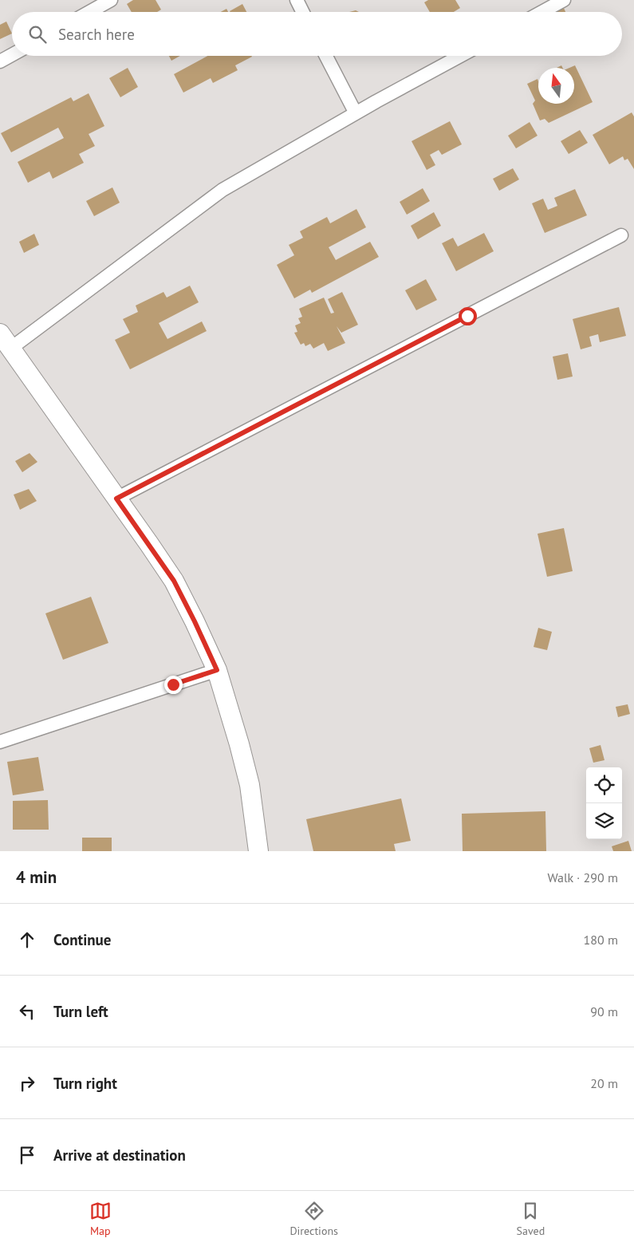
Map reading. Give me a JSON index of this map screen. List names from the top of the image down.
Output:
{
  "north": "top",
  "page": {
    "search": "Search here",
    "heading": ["4 min", "Walk · 290 m"],
    "list": [
      ["Continue", "180 m"],
      ["Turn left", "90 m"],
      ["Turn right", "20 m"],
      "Arrive at destination"
    ],
    "nav": ["Map", "Directions", "Saved"]
  }
}
